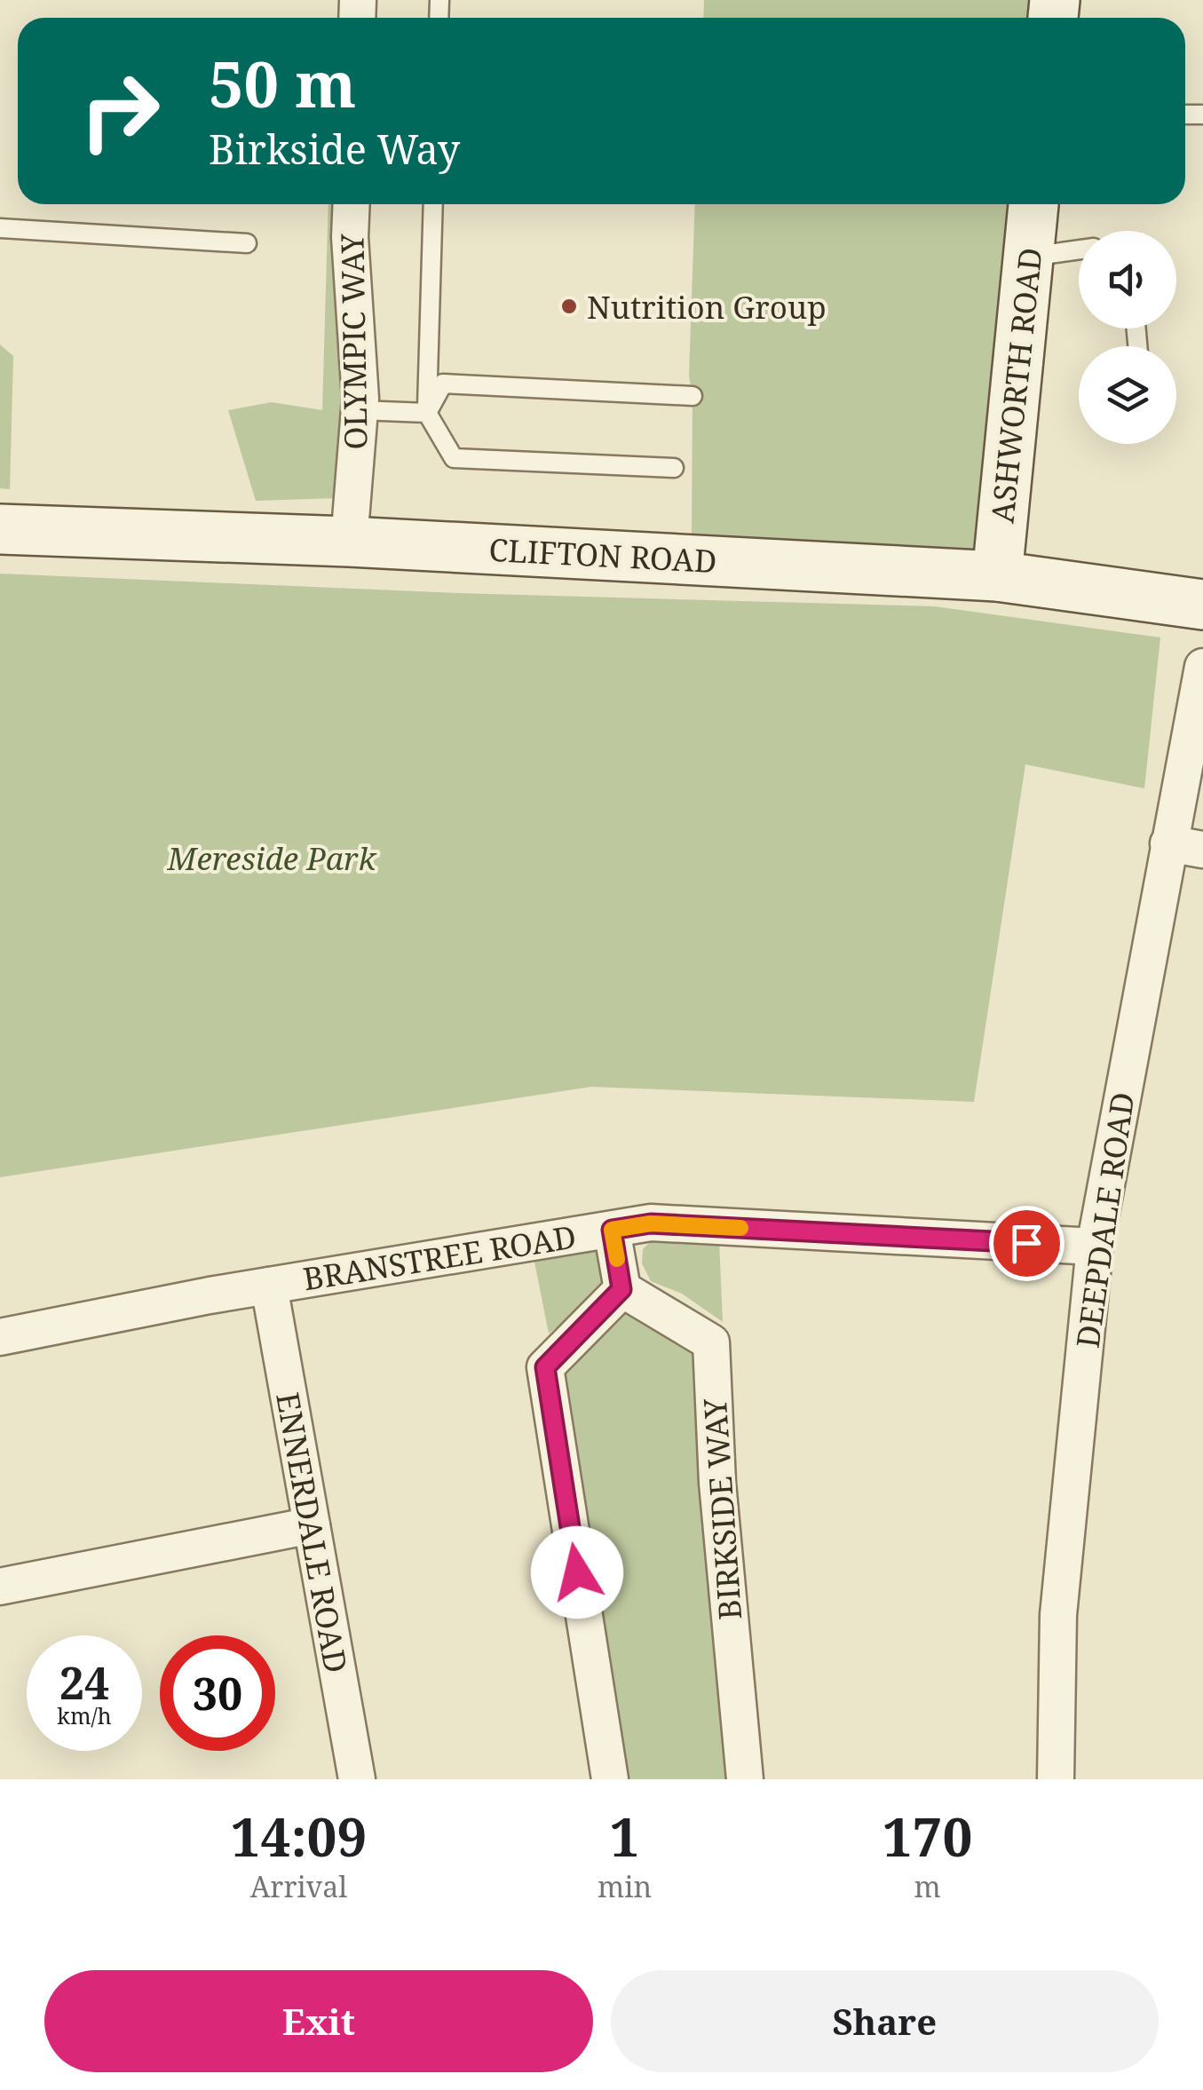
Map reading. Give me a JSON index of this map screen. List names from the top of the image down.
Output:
{
  "streets": {
    "street": [
      "OLYMPIC WAY",
      "ASHWORTH ROAD",
      "CLIFTON ROAD",
      "DEEPDALE ROAD",
      "BRANSTREE ROAD",
      "BIRKSIDE WAY",
      "ENNERDALE ROAD"
    ]
  },
  "crossings": [
    ["OLYMPIC WAY", "CLIFTON ROAD"],
    ["ASHWORTH ROAD", "CLIFTON ROAD"],
    ["DEEPDALE ROAD", "BRANSTREE ROAD"],
    ["BRANSTREE ROAD", "ENNERDALE ROAD"]
  ],
  "parks": ["Mereside Park"],
  "places": ["Nutrition Group"],
  "page": {
    "turn": ["50 m", "Birkside Way"],
    "speed": "24 km/h",
    "limit": "30",
    "eta": [
      "14:09",
      "Arrival",
      "1",
      "min",
      "170",
      "m"
    ],
    "buttons": ["Exit", "Share"]
  }
}
